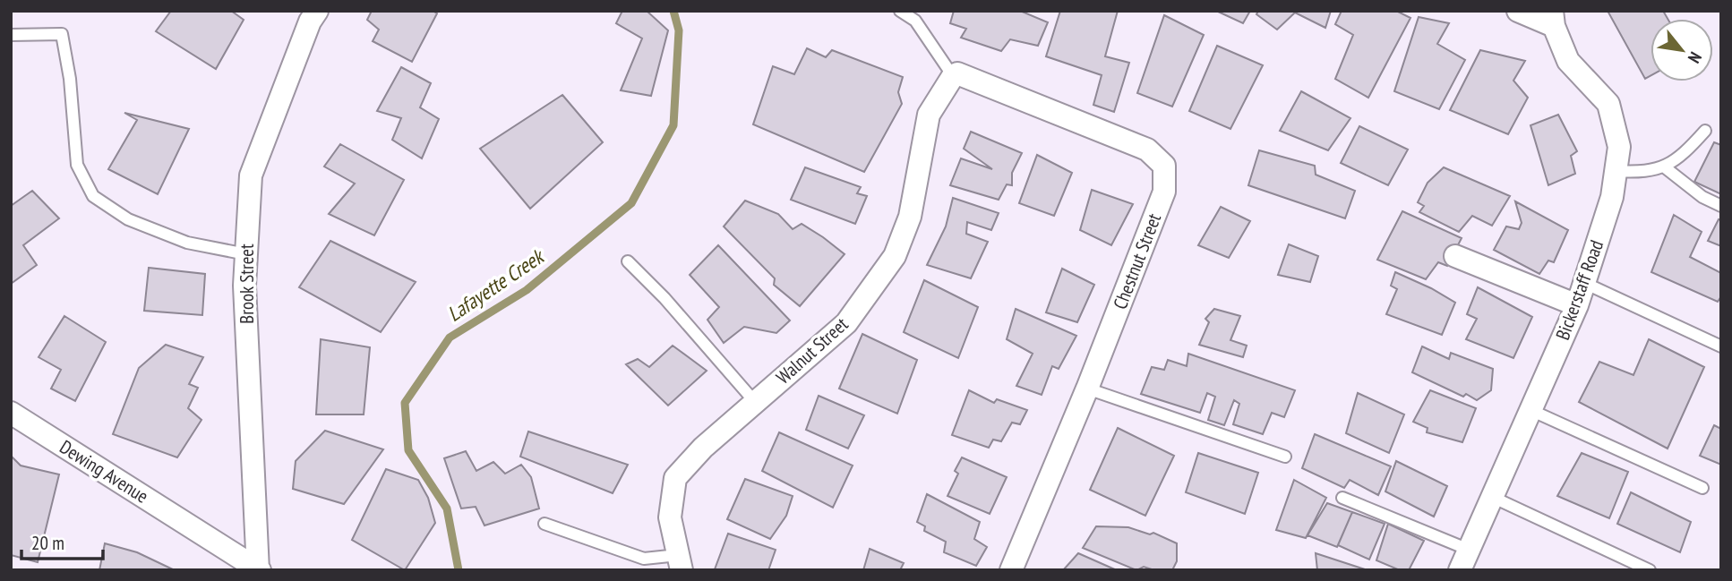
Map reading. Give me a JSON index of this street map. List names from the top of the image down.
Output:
{
  "streets": {
    "street": [
      "Chestnut Street",
      "Brook Street",
      "Bickerstaff Road",
      "Walnut Street",
      "Dewing Avenue"
    ]
  },
  "crossings": [
    ["Chestnut Street", "Walnut Street"],
    ["Brook Street", "Dewing Avenue"]
  ],
  "water": ["Lafayette Creek"],
  "scale_bar": "20 m",
  "north": "bottom right"
}
